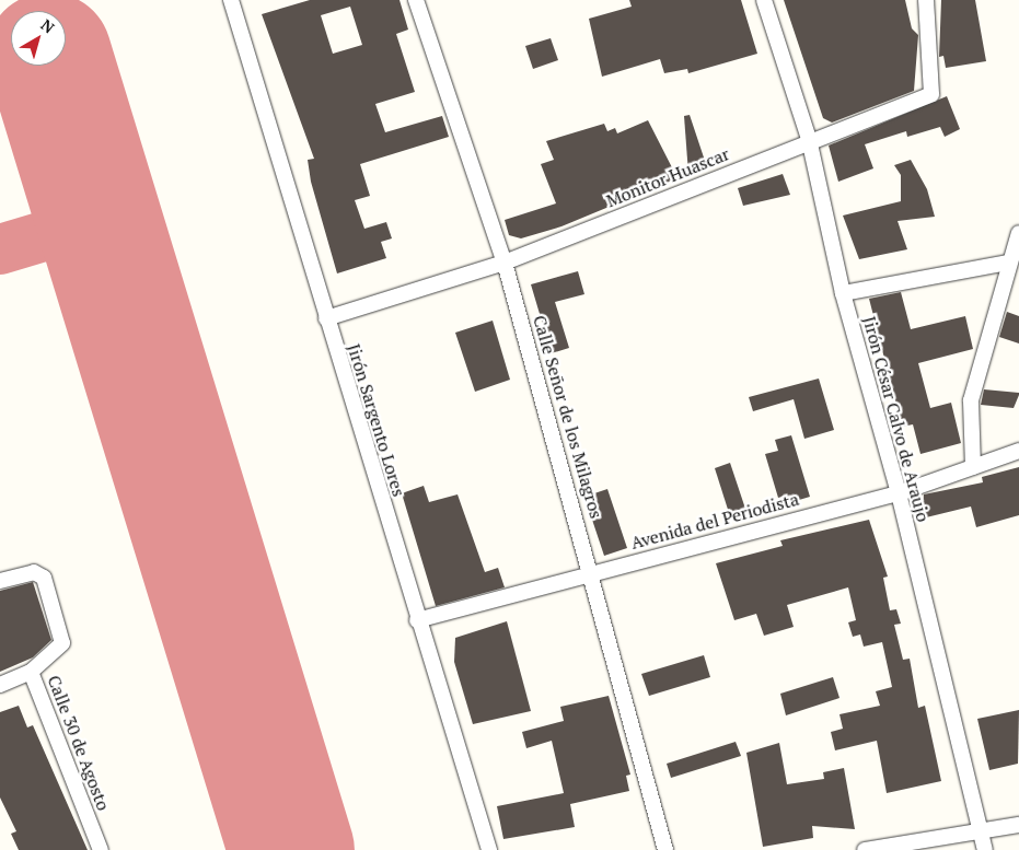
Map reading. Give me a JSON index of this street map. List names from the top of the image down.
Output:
{
  "streets": {
    "street": [
      "Monitor Huascar",
      "Calle Señor de los Milagros",
      "Jirón César Calvo de Araujo",
      "Jirón Sargento Lores",
      "Avenida del Periodista",
      "Calle 30 de Agosto"
    ]
  },
  "crossings": [
    ["Monitor Huascar", "Calle Señor de los Milagros"],
    ["Monitor Huascar", "Jirón César Calvo de Araujo"],
    ["Monitor Huascar", "Jirón Sargento Lores"],
    ["Calle Señor de los Milagros", "Avenida del Periodista"],
    ["Jirón César Calvo de Araujo", "Avenida del Periodista"],
    ["Jirón Sargento Lores", "Avenida del Periodista"]
  ],
  "north": "top right"
}
